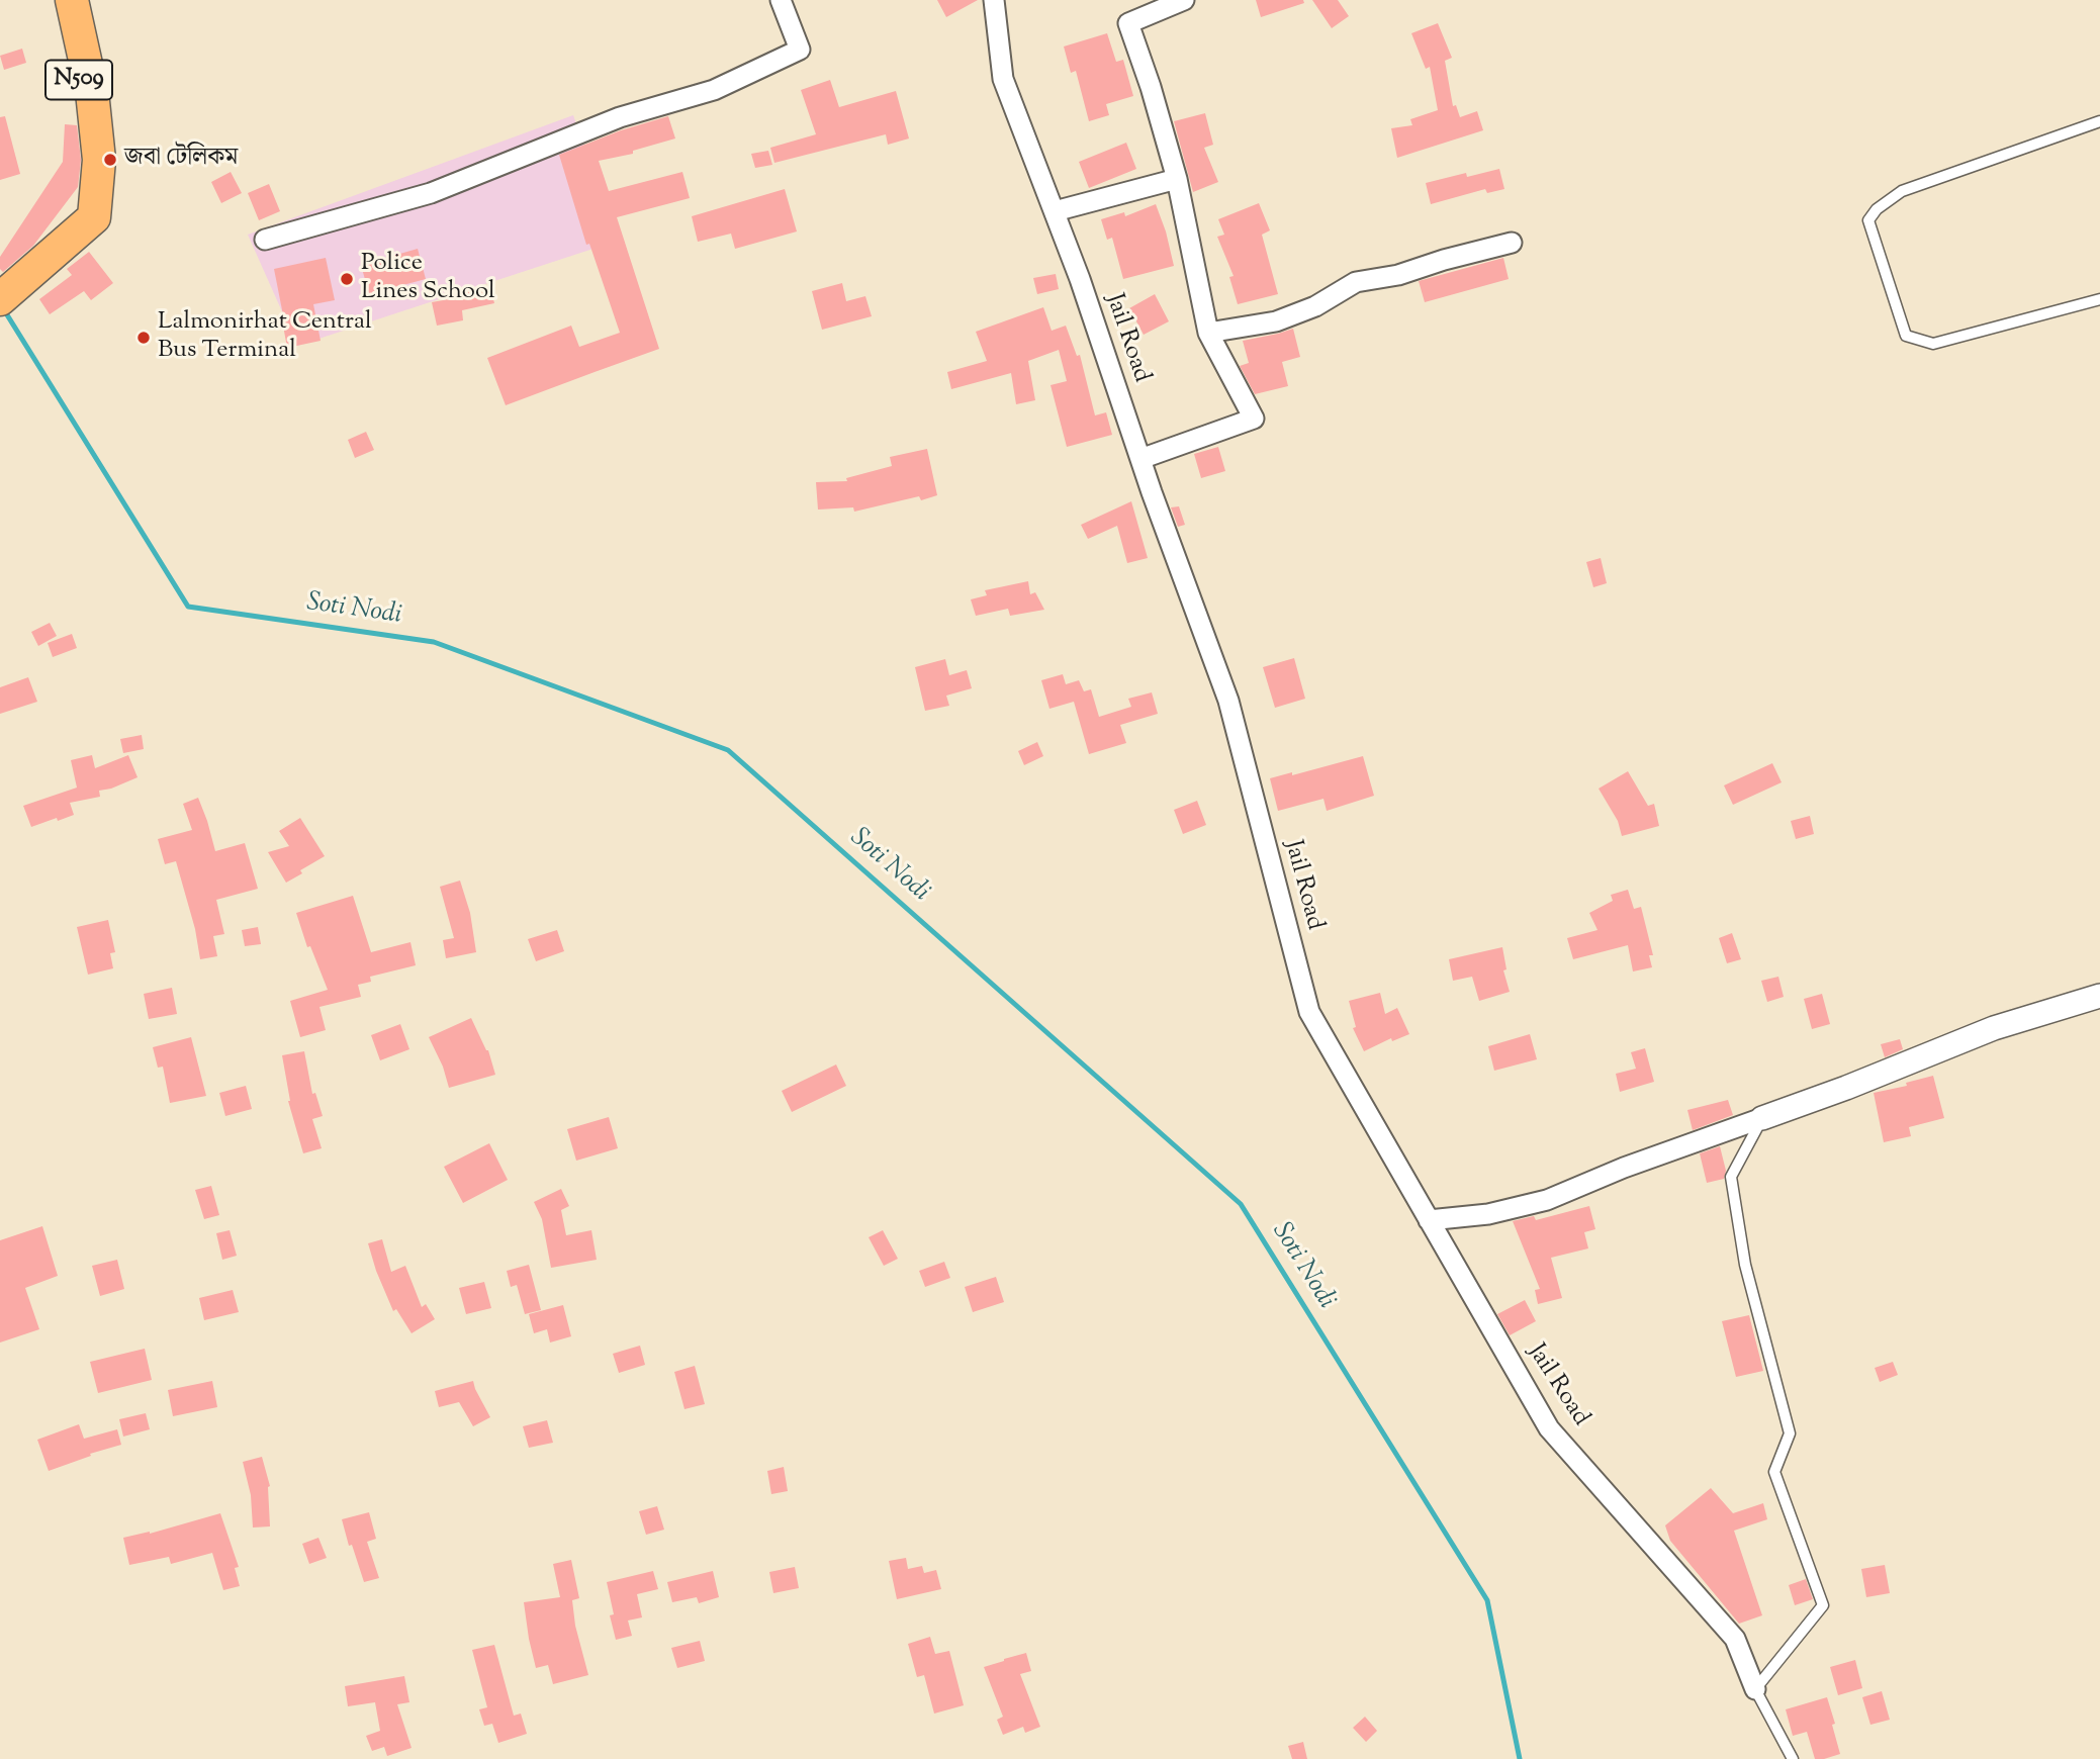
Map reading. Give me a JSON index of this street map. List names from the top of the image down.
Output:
{
  "streets": {
    "highway": ["N509"],
    "street": ["Jail Road"]
  },
  "water": ["Soti Nodi"],
  "places": ["জবা টেলিকম", "Police Lines School", "Lalmonirhat Central Bus Terminal"]
}
